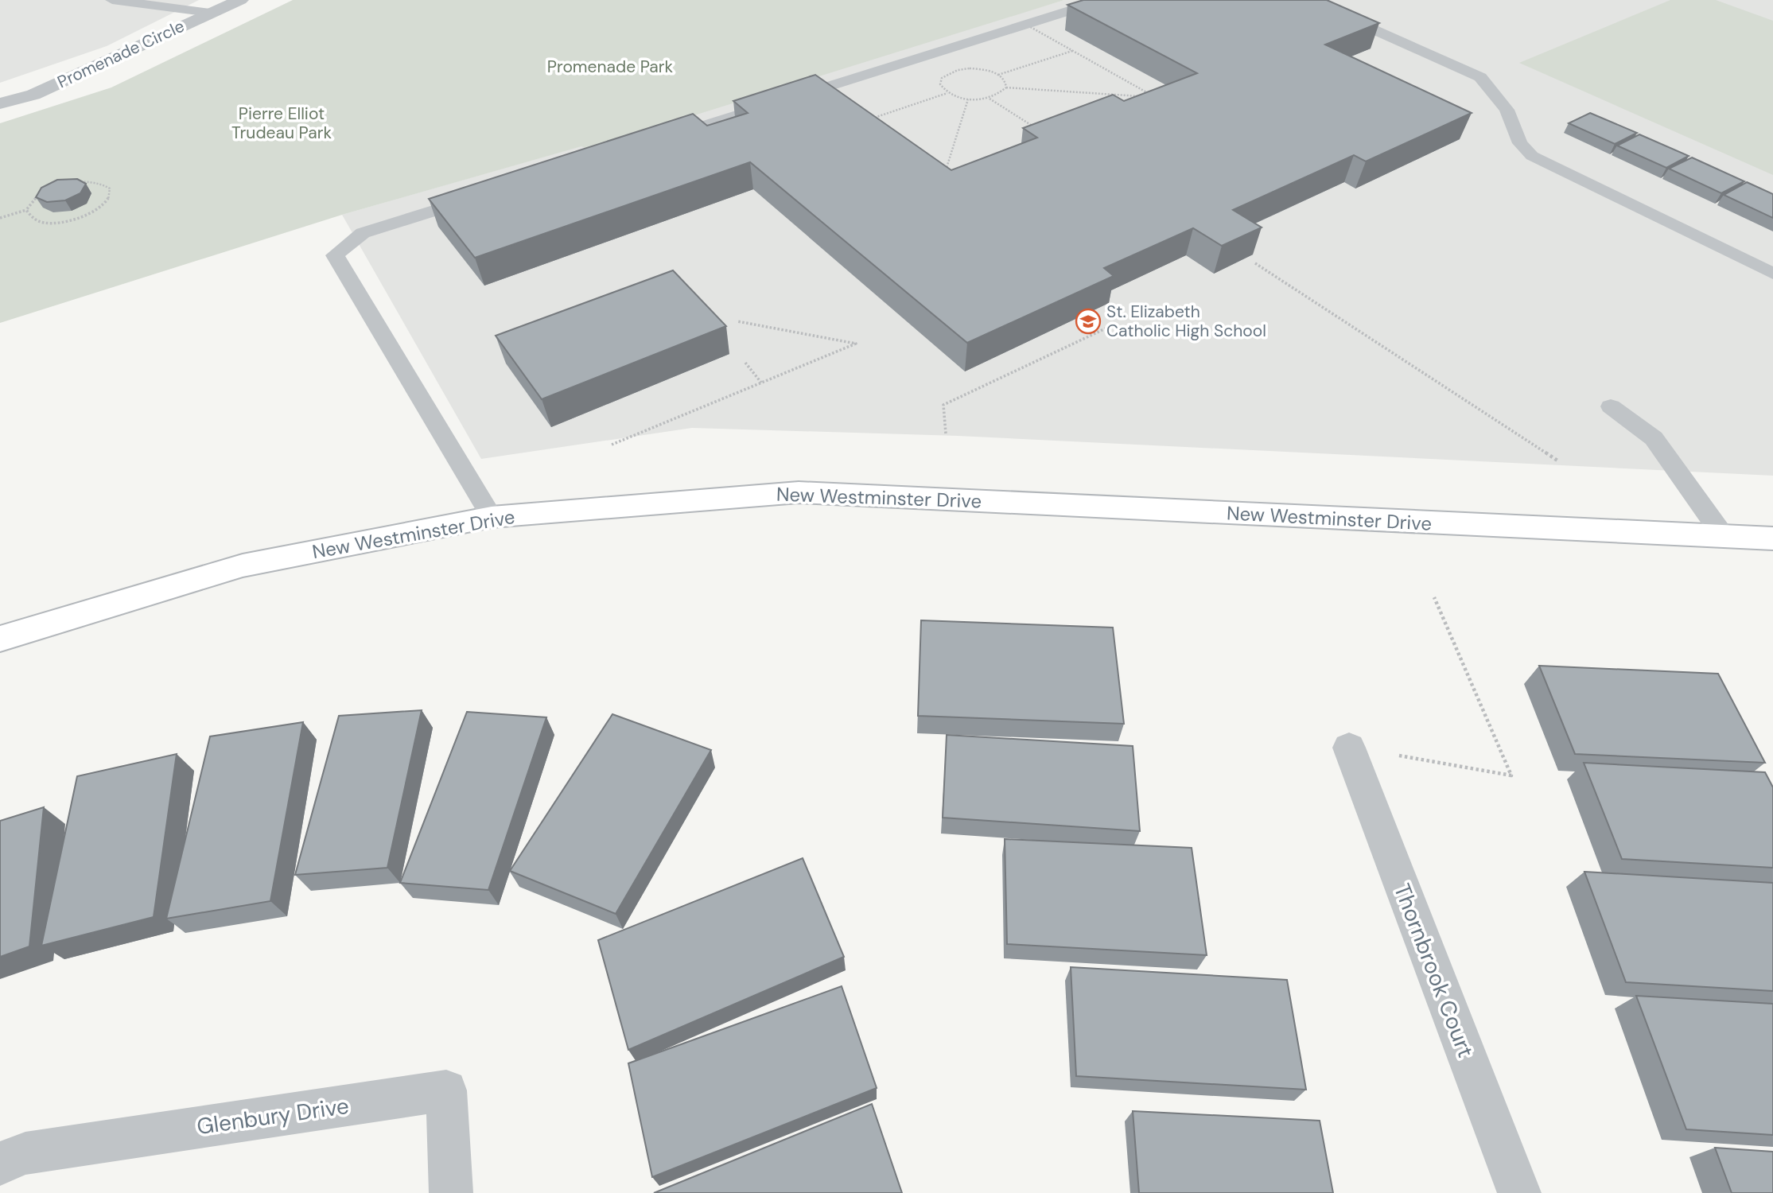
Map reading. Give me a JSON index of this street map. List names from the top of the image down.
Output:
{
  "streets": {
    "street": [
      "Promenade Circle",
      "New Westminster Drive",
      "Thornbrook Court",
      "Glenbury Drive"
    ]
  },
  "parks": ["Promenade Park", "Pierre Elliot Trudeau Park"],
  "places": {
    "school or university": ["St. Elizabeth Catholic High School"]
  }
}
